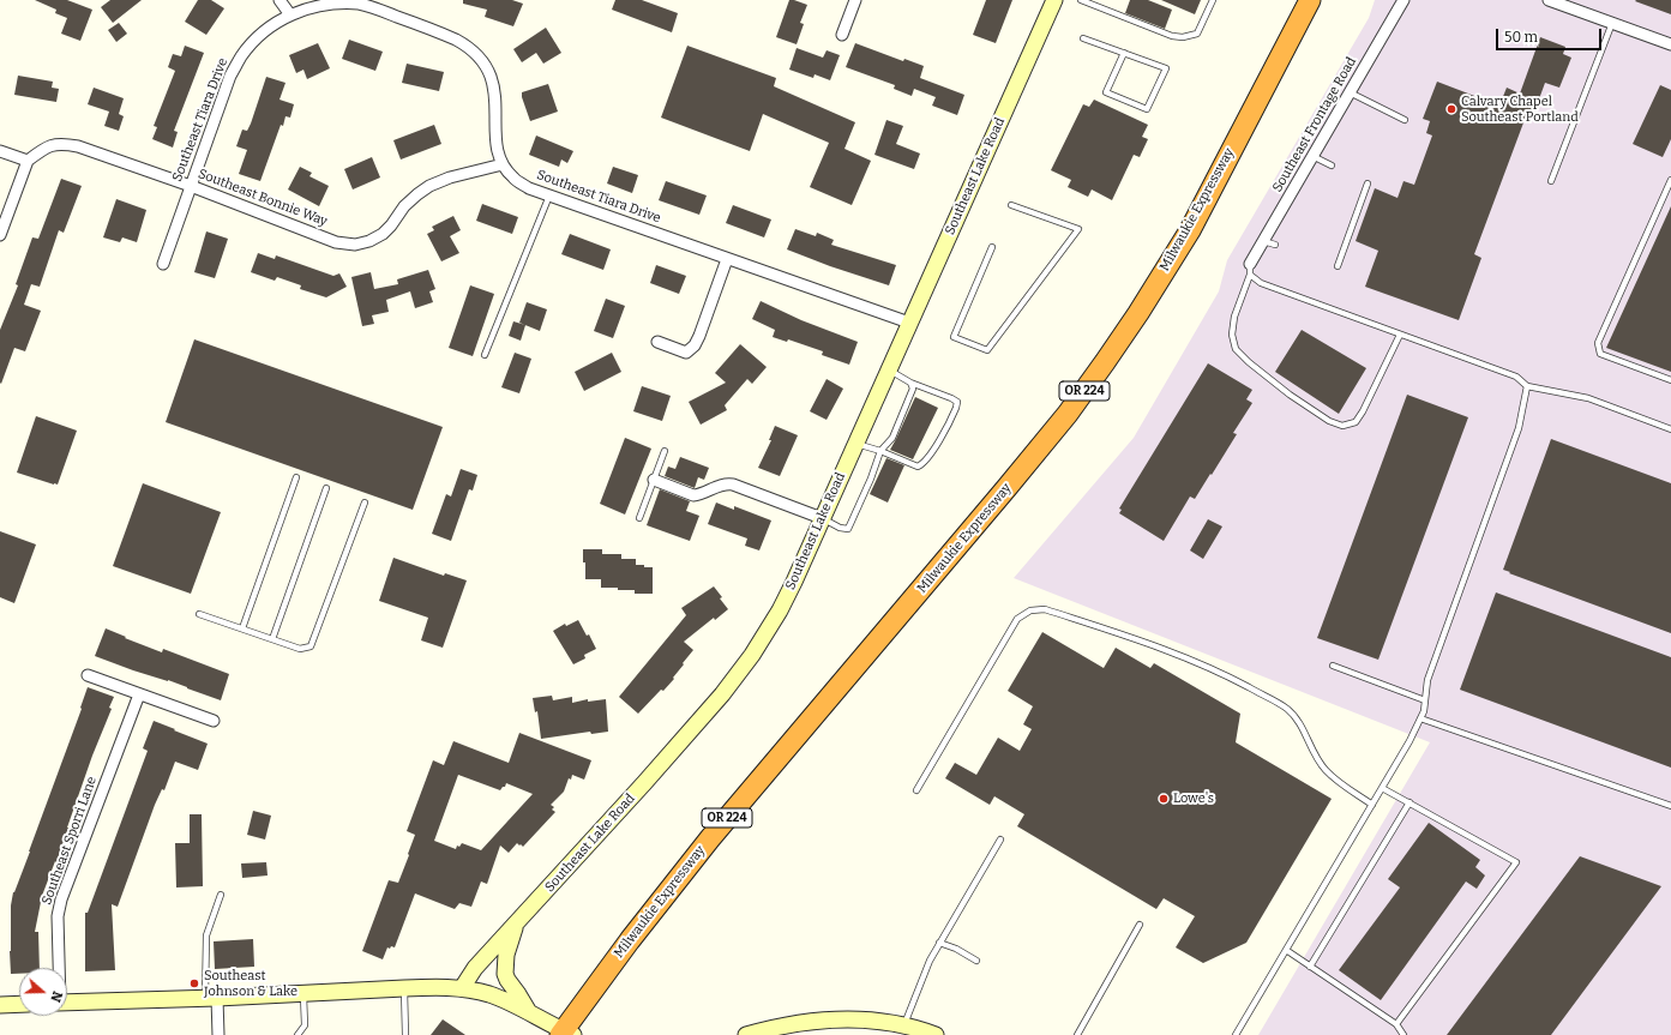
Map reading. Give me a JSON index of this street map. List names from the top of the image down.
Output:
{
  "streets": {
    "highway": ["Milwaukie Expressway", "OR 224"],
    "street": [
      "Southeast Tiara Drive",
      "Southeast Frontage Road",
      "Southeast Lake Road",
      "Southeast Bonnie Way",
      "Southeast Sporri Lane"
    ]
  },
  "crossings": [
    ["Southeast Tiara Drive", "Southeast Lake Road"],
    ["Southeast Tiara Drive", "Southeast Bonnie Way"]
  ],
  "places": ["Calvary Chapel Southeast Portland", "Lowe's", "Southeast Johnson & Lake"],
  "scale_bar": "50 m",
  "north": "right"
}
